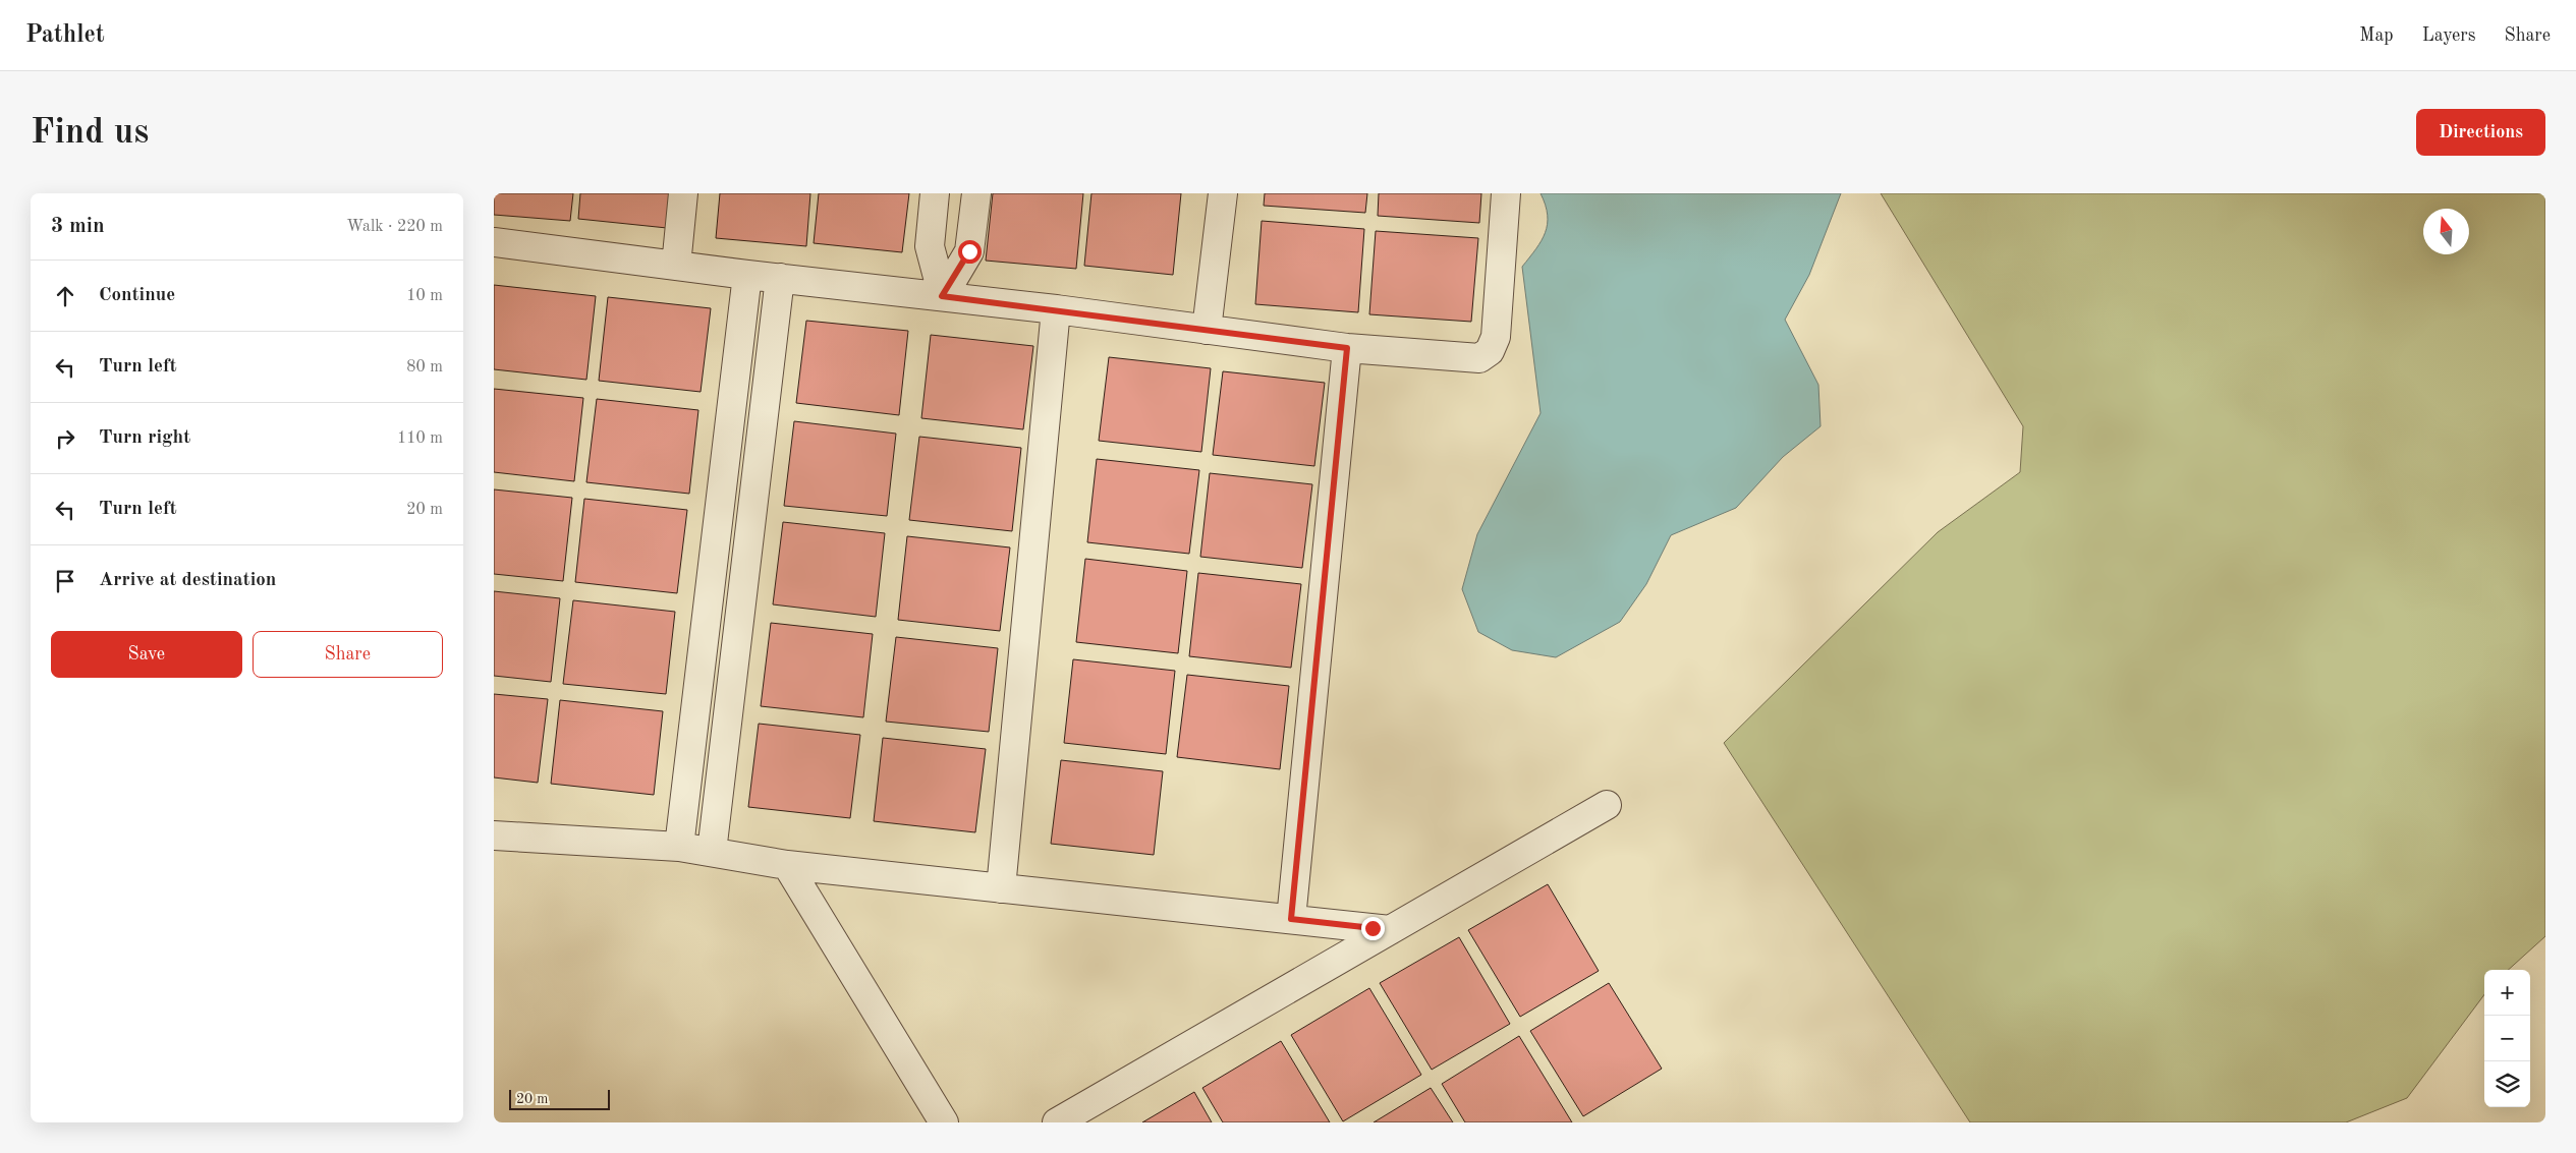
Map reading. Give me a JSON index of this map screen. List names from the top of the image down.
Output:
{
  "scale_bar": "20 m",
  "north": "top",
  "page": {
    "header": "Pathlet",
    "nav": ["Map", "Layers", "Share"],
    "buttons": [
      "Directions",
      ["Save", "Share"]
    ],
    "title": "Find us",
    "heading": ["3 min", "Walk · 220 m"],
    "list": [
      ["Continue", "10 m"],
      ["Turn left", "80 m"],
      ["Turn right", "110 m"],
      ["Turn left", "20 m"],
      "Arrive at destination"
    ],
    "map_buttons": ["+", "−"],
    "scale": "20 m"
  }
}
